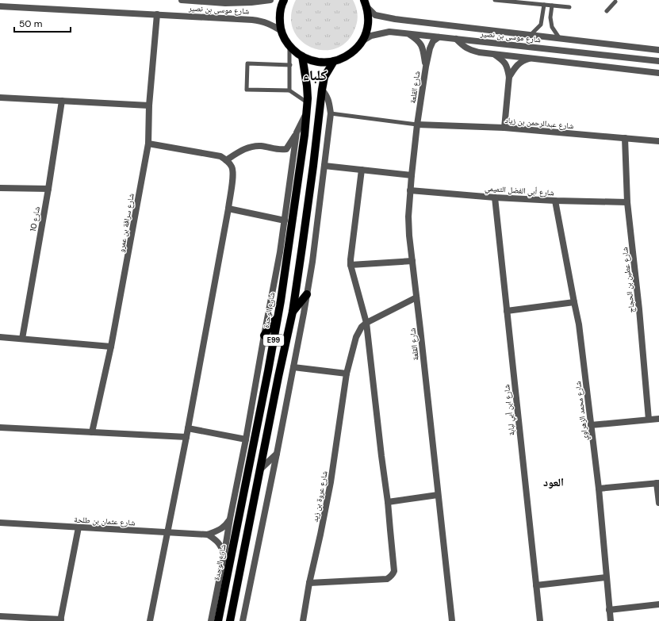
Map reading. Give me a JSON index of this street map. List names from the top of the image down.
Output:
{
  "streets": {
    "main road": ["شارع الوحدة", "E99"],
    "street": [
      "شارع موسى بن نصير",
      "شارع القلعة",
      "شارع عبدالرحمن بن زياد",
      "شارع أبي الفضل التميمي",
      "شارع 10",
      "شارع سراقة بن عمرو",
      "شارع عطين بن الحجاج",
      "شارع ابن أبي لبابة",
      "شارع محمد الزهراوي",
      "شارع عروة بن زيد",
      "شارع عثمان بن طلحة"
    ]
  },
  "crossings": [
    ["شارع موسى بن نصير", "شارع القلعة"],
    ["شارع موسى بن نصير", "شارع سراقة بن عمرو"],
    ["شارع القلعة", "شارع عبدالرحمن بن زياد"],
    ["شارع القلعة", "شارع أبي الفضل التميمي"],
    ["شارع عبدالرحمن بن زياد", "شارع عطين بن الحجاج"],
    ["شارع أبي الفضل التميمي", "شارع عطين بن الحجاج"],
    ["شارع أبي الفضل التميمي", "شارع ابن أبي لبابة"],
    ["شارع أبي الفضل التميمي", "شارع محمد الزهراوي"]
  ],
  "districts": ["كلباء", "العود"],
  "scale_bar": "50 m"
}
